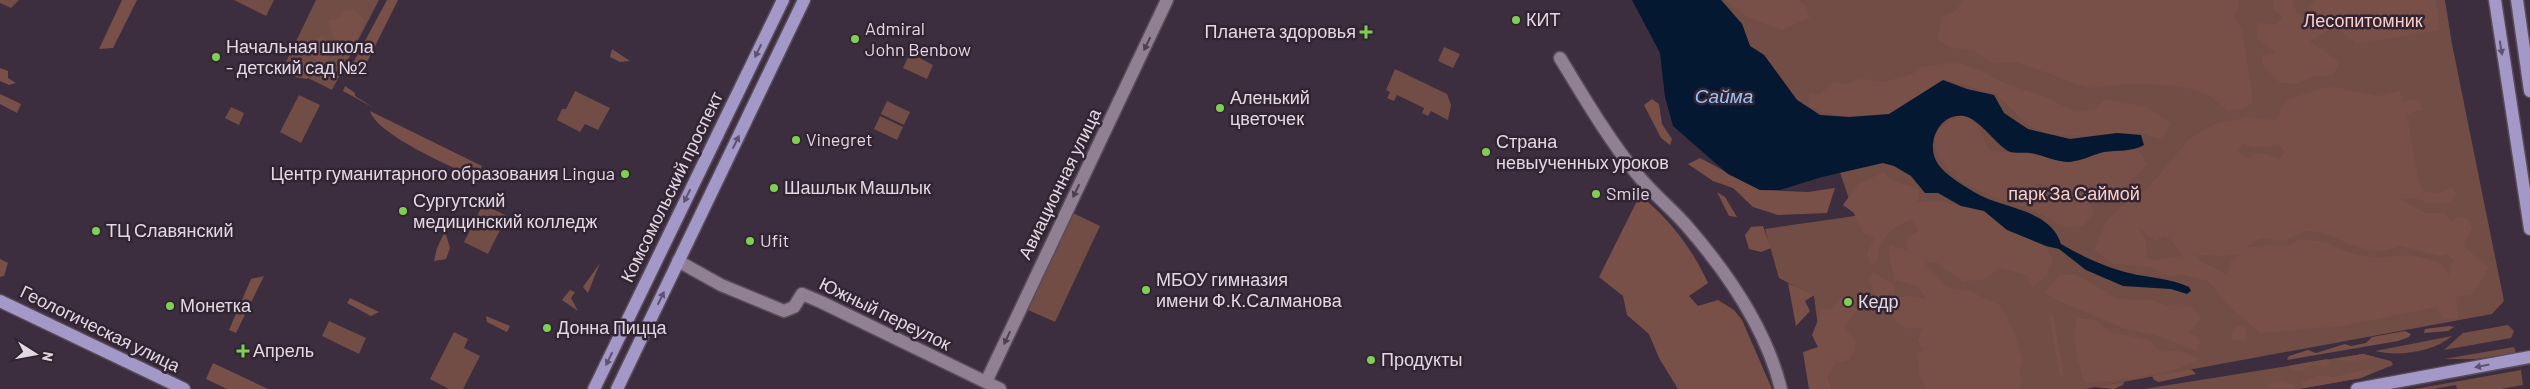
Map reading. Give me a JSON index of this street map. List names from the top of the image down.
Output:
{
  "streets": {
    "main road": ["Комсомольский проспект", "Геологическая улица"],
    "street": ["Авиационная улица", "Южный переулок"]
  },
  "crossings": [
    ["Авиационная улица", "Южный переулок"]
  ],
  "one_way": ["Авиационная улица"],
  "water": ["Сайма"],
  "parks": ["Лесопитомник", "парк За Саймой"],
  "places": {
    "other": [
      "КИТ",
      "Admiral John Benbow",
      "Начальная школа - детский сад №2",
      "Аленький цветочек",
      "Vinegret",
      "Страна невыученных уроков",
      "Центр гуманитарного образования Lingua",
      "Шашлык Машлык",
      "Smile",
      "Сургутский медицинский колледж",
      "ТЦ Славянский",
      "Ufit",
      "МБОУ гимназия имени Ф.К.Салманова",
      "Кедр",
      "Монетка",
      "Донна Пицца",
      "Продукты"
    ],
    "health": ["Планета здоровья", "Апрель"]
  },
  "north": "right"
}
